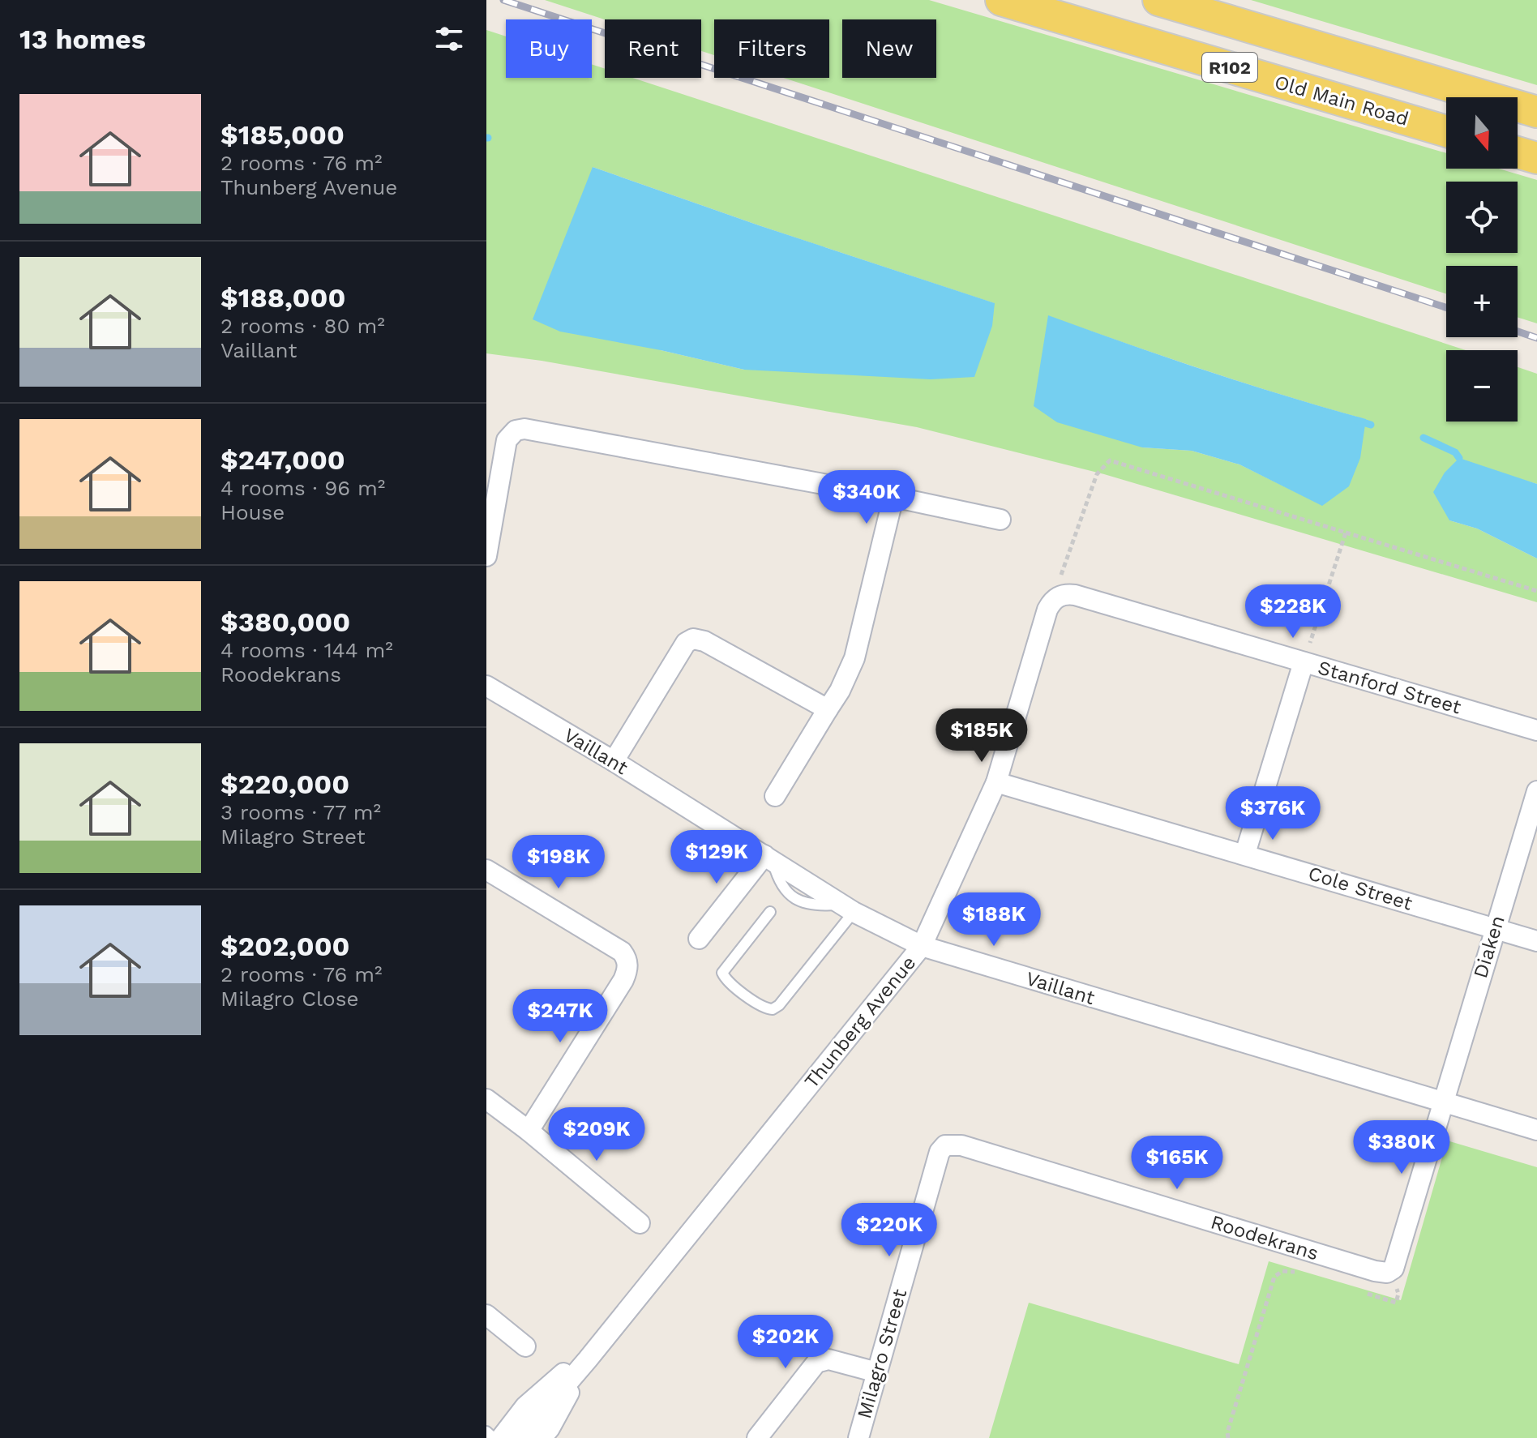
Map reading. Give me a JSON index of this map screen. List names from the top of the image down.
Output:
{
  "streets": {
    "main road": ["R102", "Old Main Road"],
    "street": [
      "Stanford Street",
      "Vaillant",
      "Cole Street",
      "Diaken",
      "Thunberg Avenue",
      "Roodekrans",
      "Milagro Street"
    ]
  },
  "crossings": [
    ["Stanford Street", "Thunberg Avenue"],
    ["Vaillant", "Diaken"],
    ["Vaillant", "Thunberg Avenue"],
    ["Cole Street", "Diaken"],
    ["Cole Street", "Thunberg Avenue"],
    ["Roodekrans", "Milagro Street"]
  ],
  "north": "bottom",
  "page": {
    "heading": "13 homes",
    "chip": [
      "Buy",
      "Rent",
      "Filters",
      "New"
    ],
    "list": [
      {
        "name": "$185,000",
        "note": "2 rooms · 76 m² · Thunberg Avenue"
      },
      {
        "name": "$188,000",
        "note": "2 rooms · 80 m² · Vaillant"
      },
      {
        "name": "$247,000",
        "note": "4 rooms · 96 m² · House"
      },
      {
        "name": "$380,000",
        "note": "4 rooms · 144 m² · Roodekrans"
      },
      {
        "name": "$220,000",
        "note": "3 rooms · 77 m² · Milagro Street"
      },
      {
        "name": "$202,000",
        "note": "2 rooms · 76 m² · Milagro Close"
      }
    ],
    "map_buttons": ["+", "−"],
    "price": [
      "$340K",
      "$228K",
      "$185K",
      "$376K",
      "$129K",
      "$198K",
      "$188K",
      "$247K",
      "$209K",
      "$380K",
      "$165K",
      "$220K",
      "$202K"
    ]
  }
}
